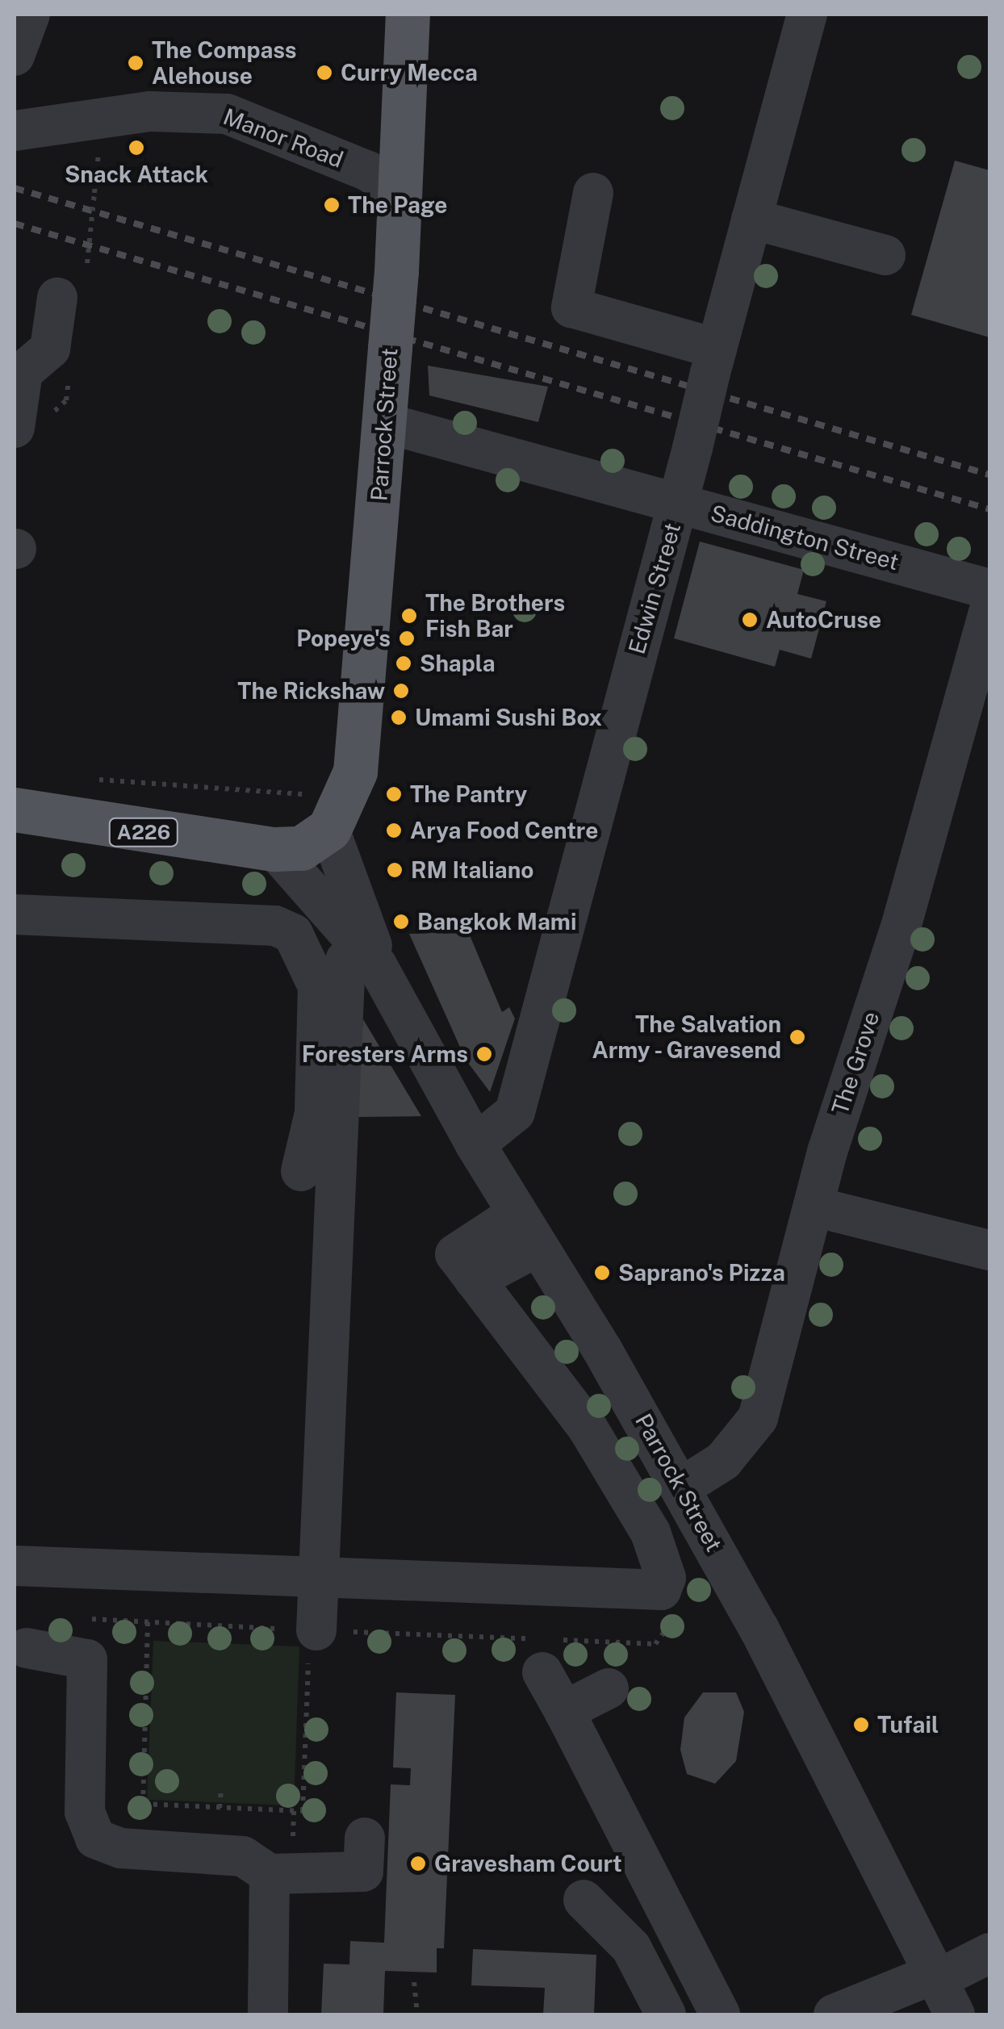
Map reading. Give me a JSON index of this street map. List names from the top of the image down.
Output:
{
  "streets": {
    "main road": ["Parrock Street", "A226"],
    "street": [
      "Manor Road",
      "Saddington Street",
      "Edwin Street",
      "The Grove"
    ]
  },
  "crossings": [
    ["Manor Road", "Parrock Street"],
    ["Parrock Street", "Saddington Street"],
    ["Parrock Street", "Edwin Street"],
    ["Parrock Street", "A226"],
    ["Parrock Street", "The Grove"],
    ["Saddington Street", "Edwin Street"]
  ],
  "places": [
    "The Compass Alehouse",
    "Curry Mecca",
    "Snack Attack",
    "The Page",
    "The Brothers Fish Bar",
    "AutoCruse",
    "Popeye's",
    "Shapla",
    "The Rickshaw",
    "Umami Sushi Box",
    "The Pantry",
    "Arya Food Centre",
    "RM Italiano",
    "Bangkok Mami",
    "The Salvation Army - Gravesend",
    "Foresters Arms",
    "Saprano's Pizza",
    "Tufail",
    "Gravesham Court"
  ]
}
